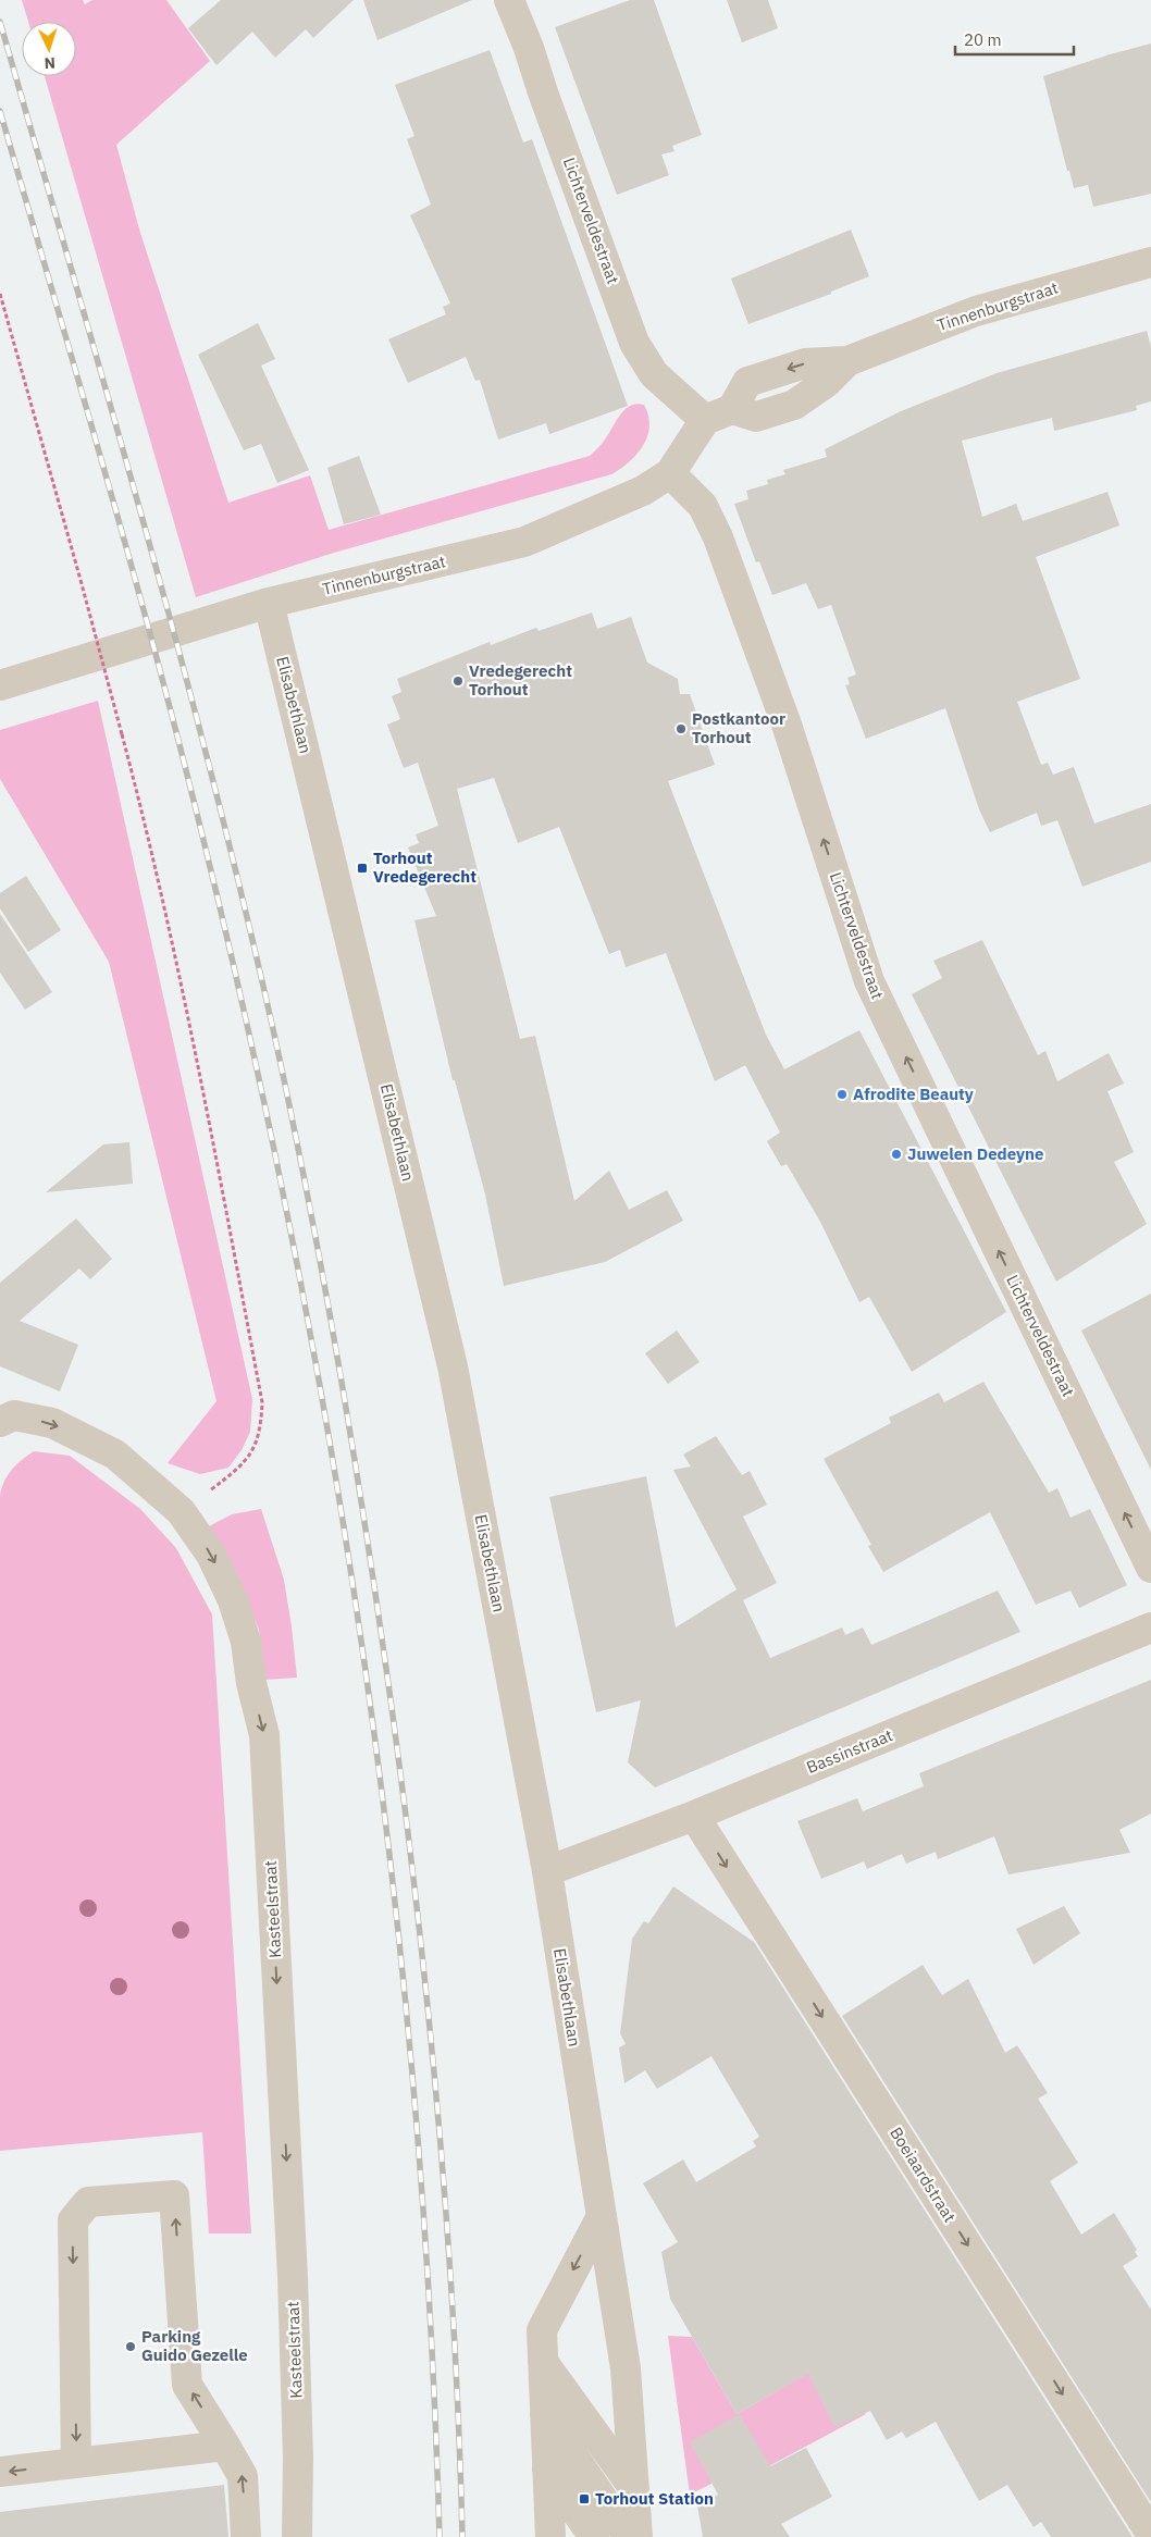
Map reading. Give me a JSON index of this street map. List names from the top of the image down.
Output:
{
  "streets": {
    "street": [
      "Lichterveldestraat",
      "Tinnenburgstraat",
      "Elisabethlaan",
      "Bassinstraat",
      "Kasteelstraat",
      "Boeiaardstraat"
    ]
  },
  "crossings": [
    ["Lichterveldestraat", "Tinnenburgstraat"],
    ["Tinnenburgstraat", "Elisabethlaan"],
    ["Elisabethlaan", "Bassinstraat"],
    ["Bassinstraat", "Boeiaardstraat"]
  ],
  "one_way": ["Lichterveldestraat", "Boeiaardstraat"],
  "places": {
    "other": [
      "Vredegerecht Torhout",
      "Postkantoor Torhout",
      "Afrodite Beauty",
      "Juwelen Dedeyne",
      "Parking Guido Gezelle"
    ],
    "transit": ["Torhout Vredegerecht", "Torhout Station"]
  },
  "scale_bar": "20 m",
  "north": "bottom"
}
